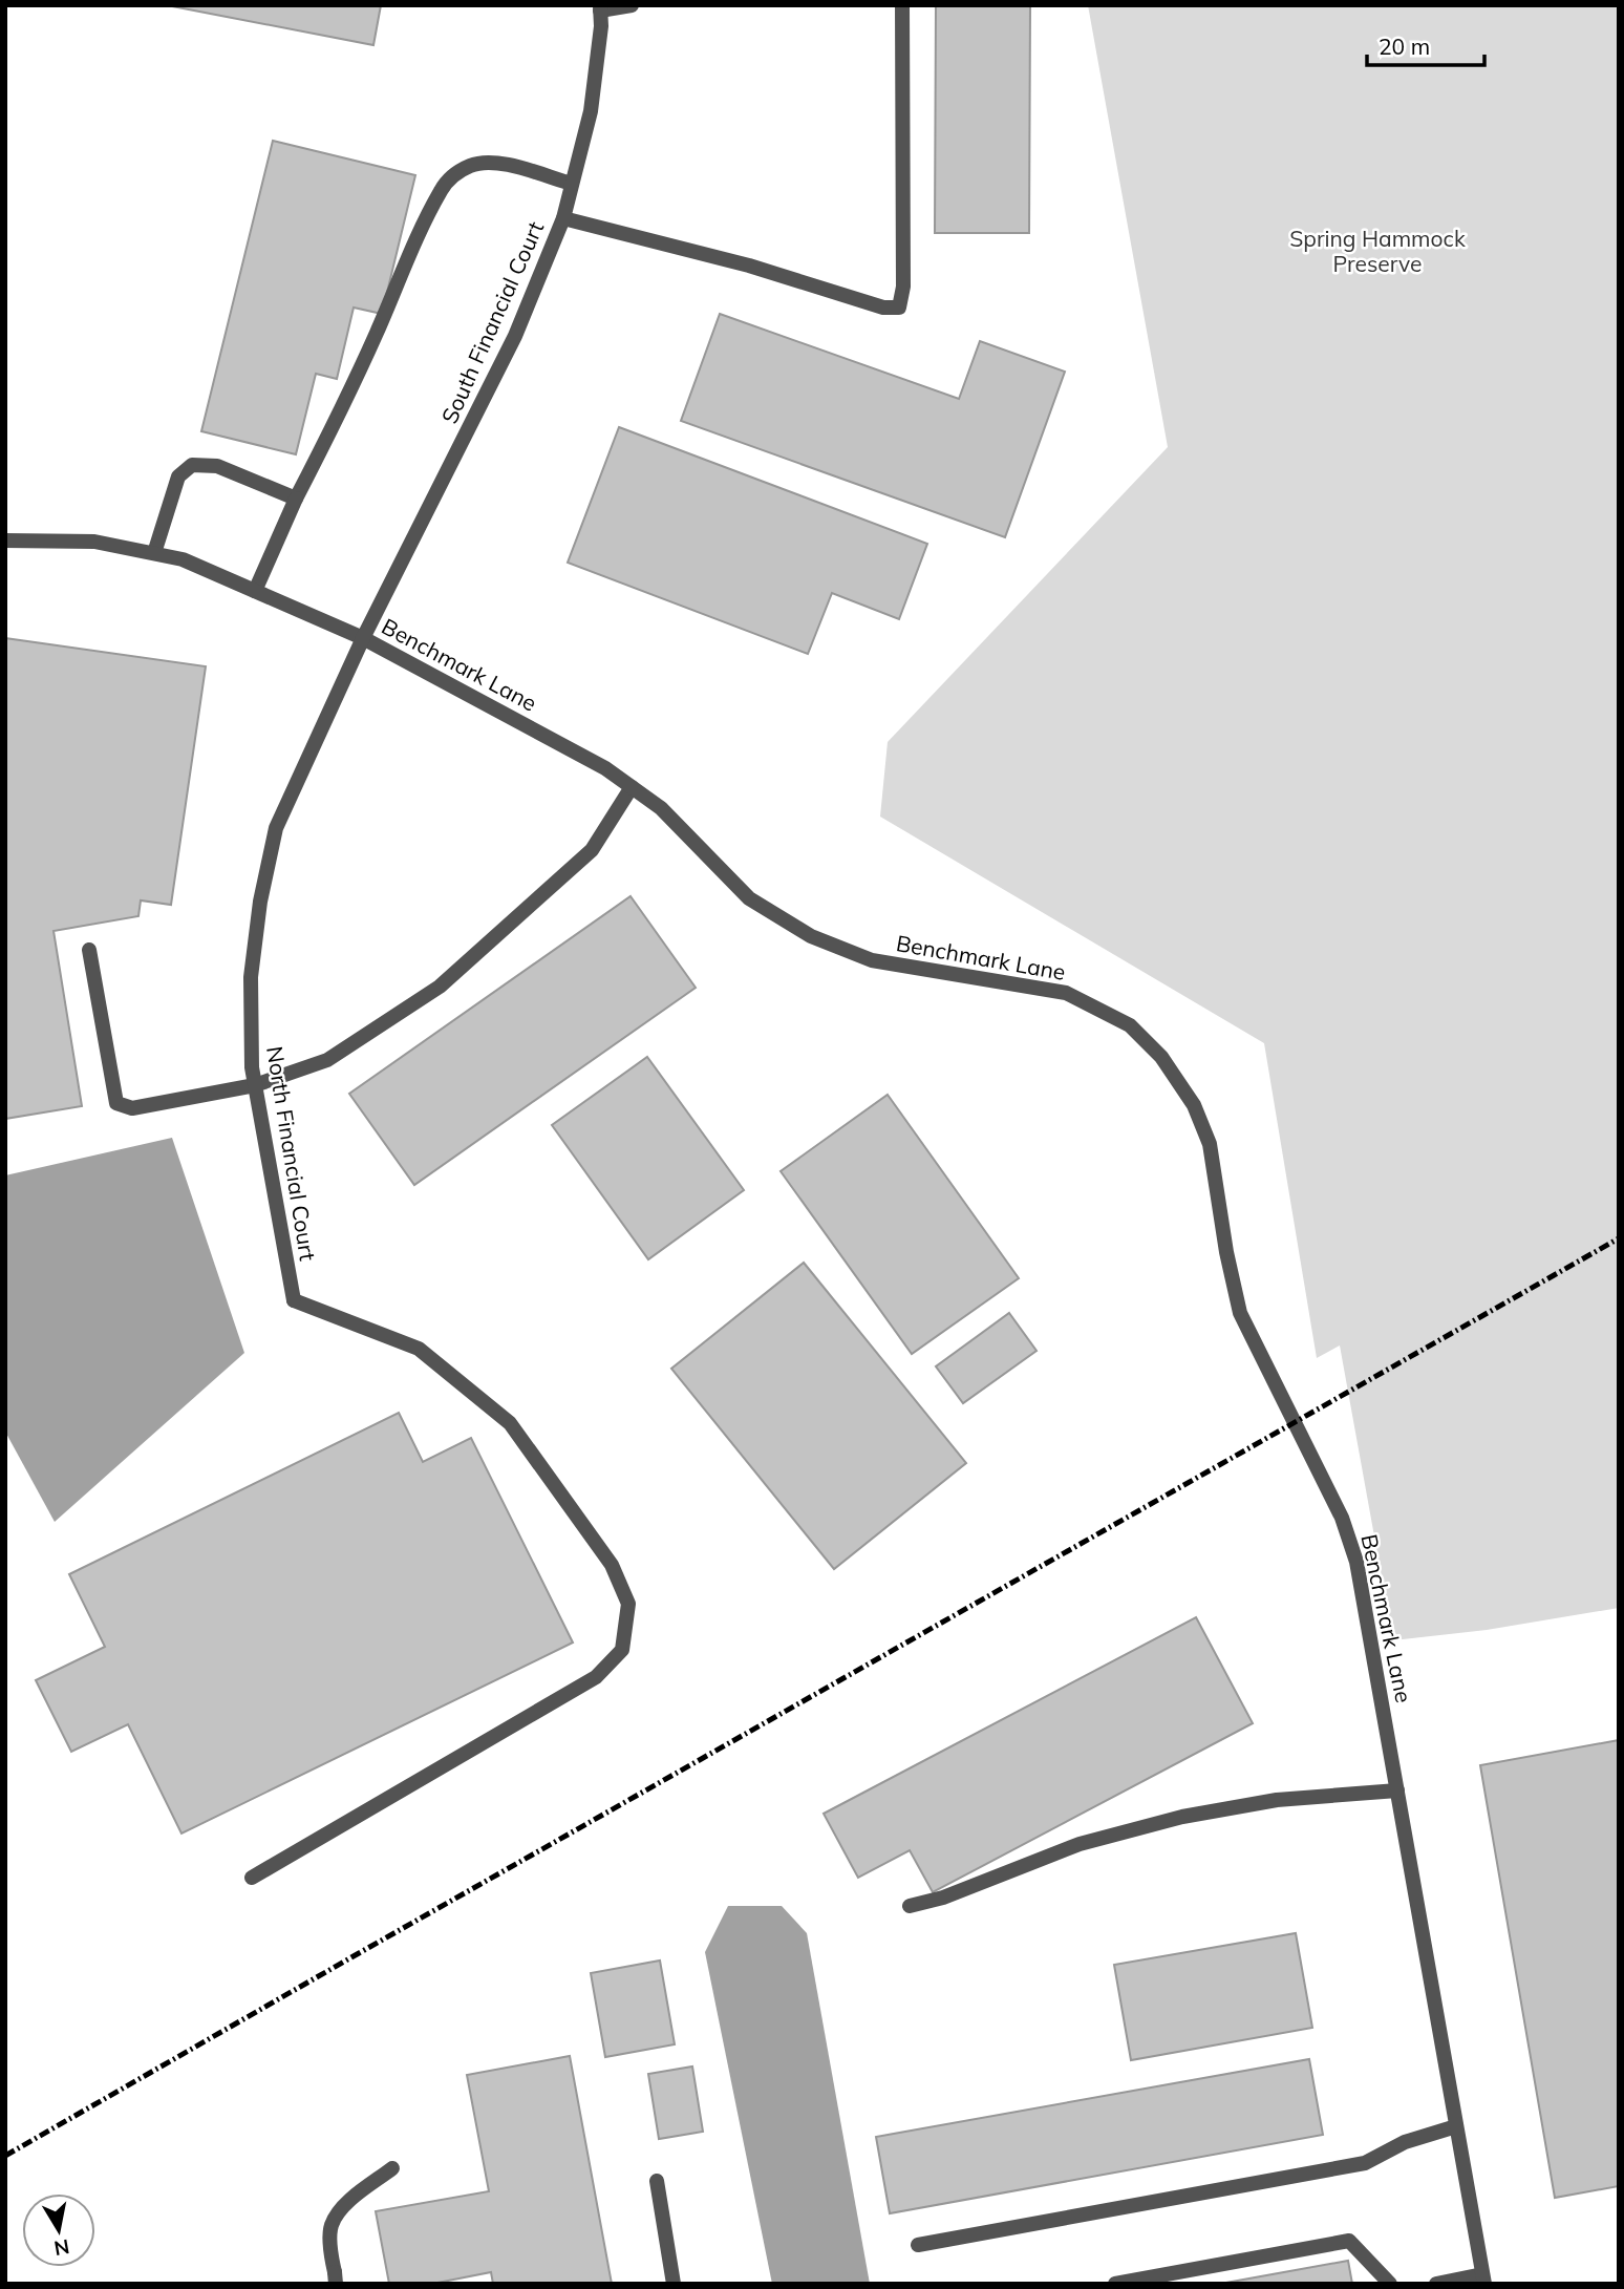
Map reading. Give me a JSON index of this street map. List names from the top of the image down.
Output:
{
  "streets": {
    "street": ["South Financial Court", "Benchmark Lane", "North Financial Court"]
  },
  "crossings": [
    ["South Financial Court", "Benchmark Lane"],
    ["South Financial Court", "North Financial Court"],
    ["Benchmark Lane", "North Financial Court"]
  ],
  "parks": ["Spring Hammock Preserve"],
  "scale_bar": "20 m",
  "north": "bottom"
}
